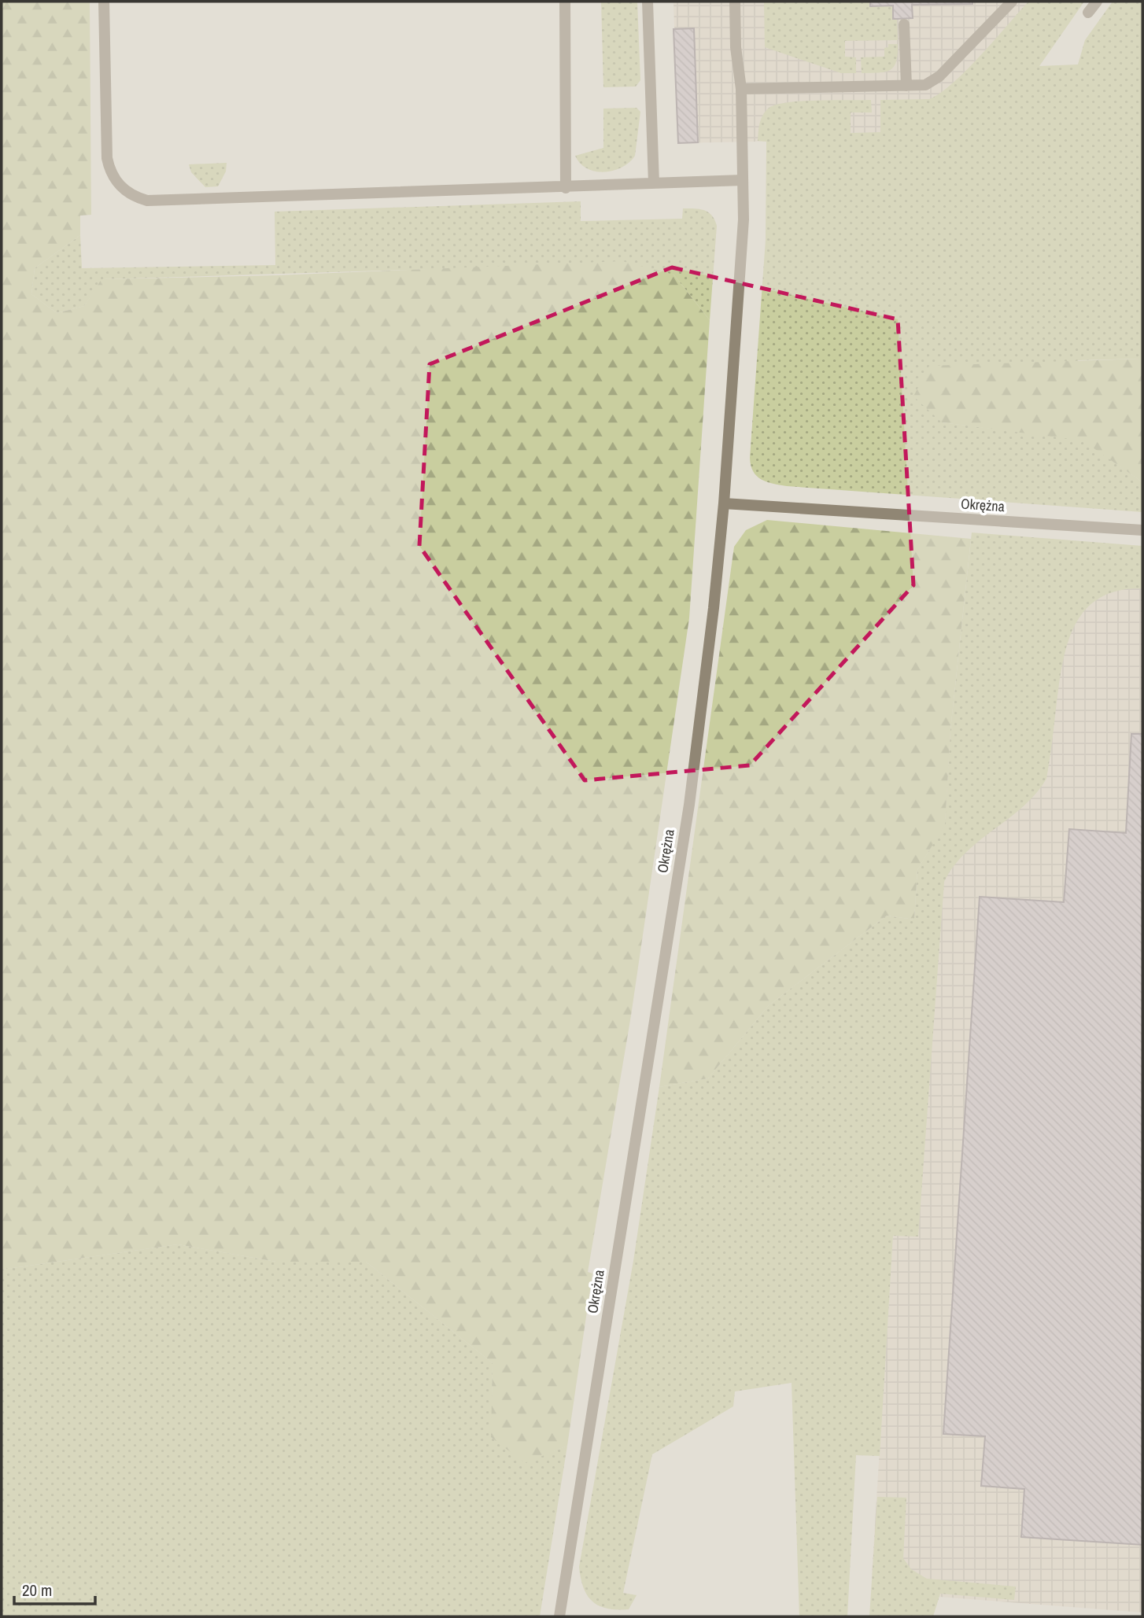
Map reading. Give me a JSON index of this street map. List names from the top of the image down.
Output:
{
  "streets": {
    "street": ["Okrężna"]
  },
  "scale_bar": "20 m"
}
